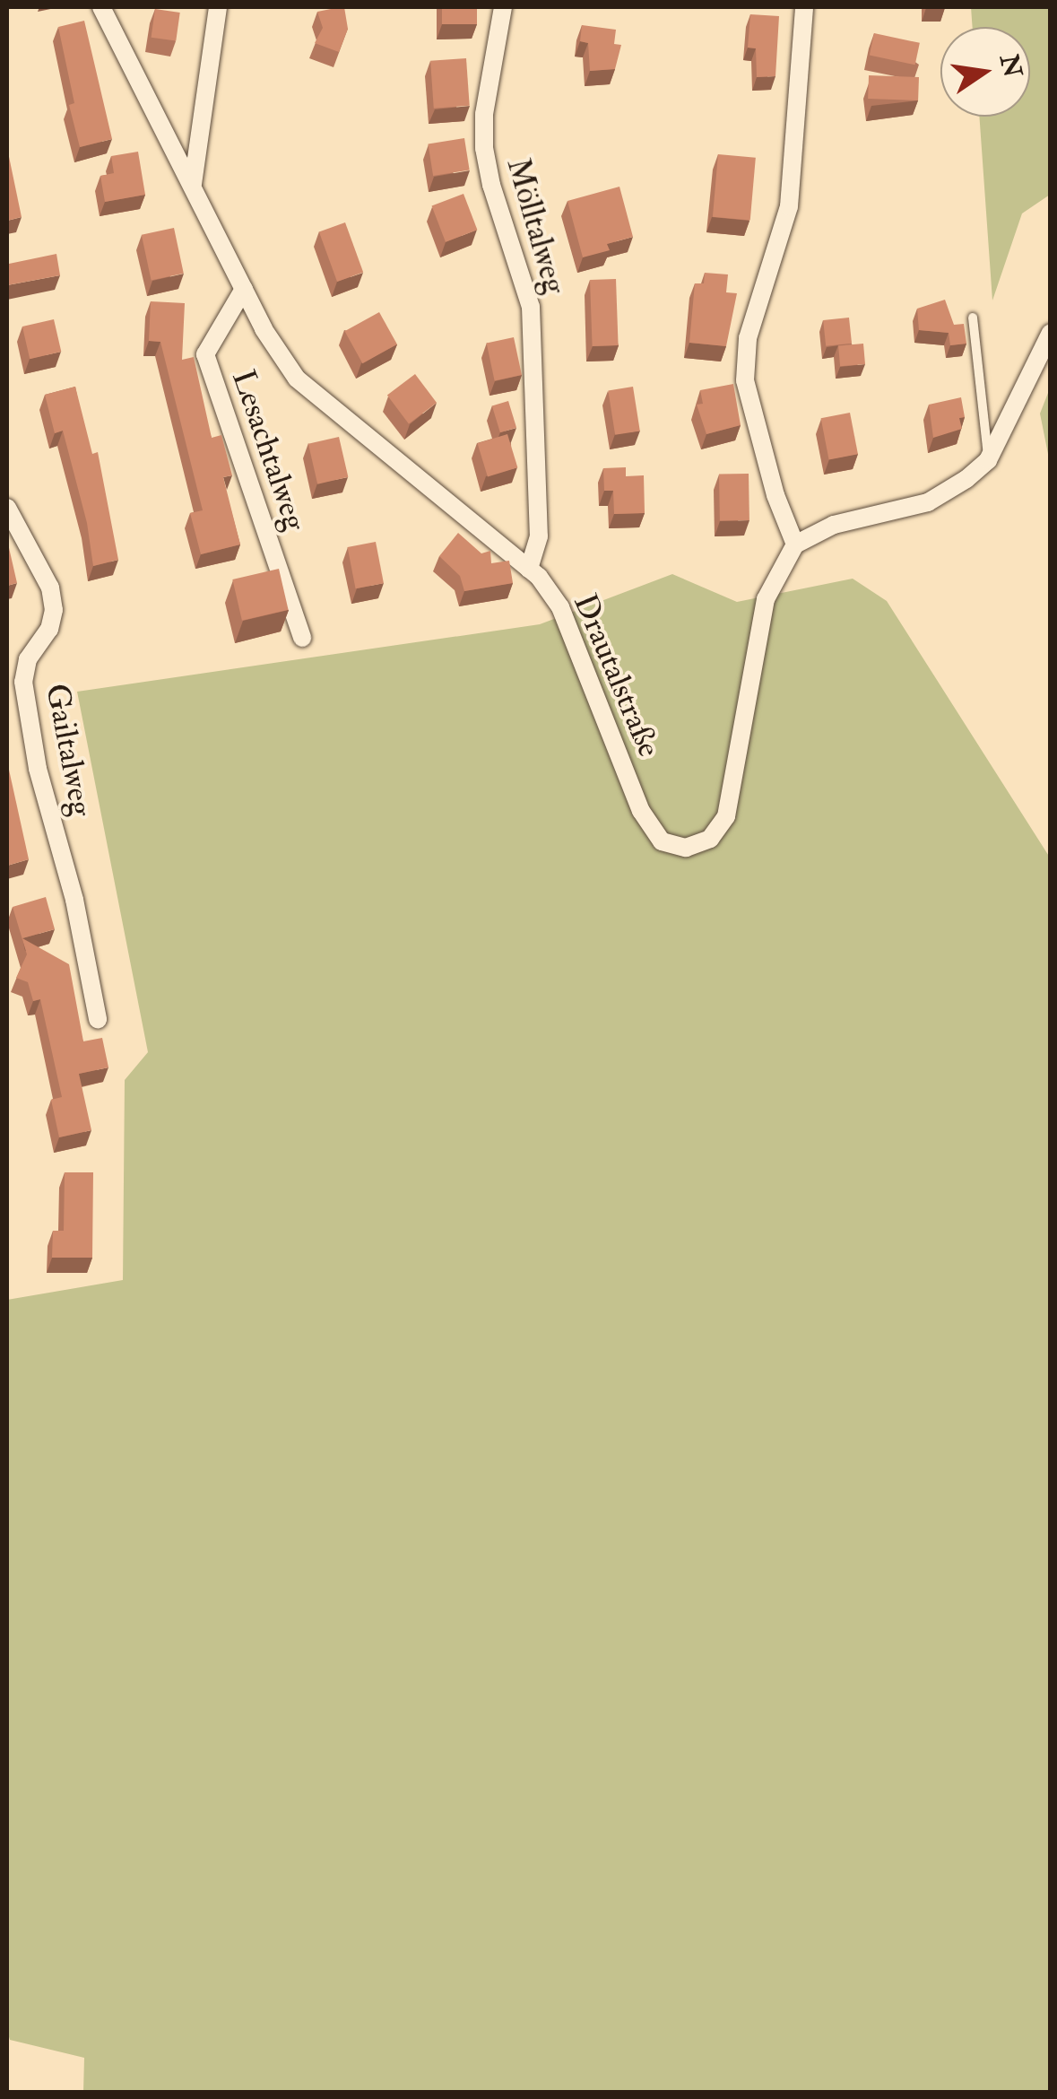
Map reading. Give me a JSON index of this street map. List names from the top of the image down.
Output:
{
  "streets": {
    "street": [
      "Mölltalweg",
      "Lesachtalweg",
      "Drautalstraße",
      "Gailtalweg"
    ]
  },
  "crossings": [
    ["Mölltalweg", "Drautalstraße"],
    ["Lesachtalweg", "Drautalstraße"]
  ],
  "north": "right"
}
